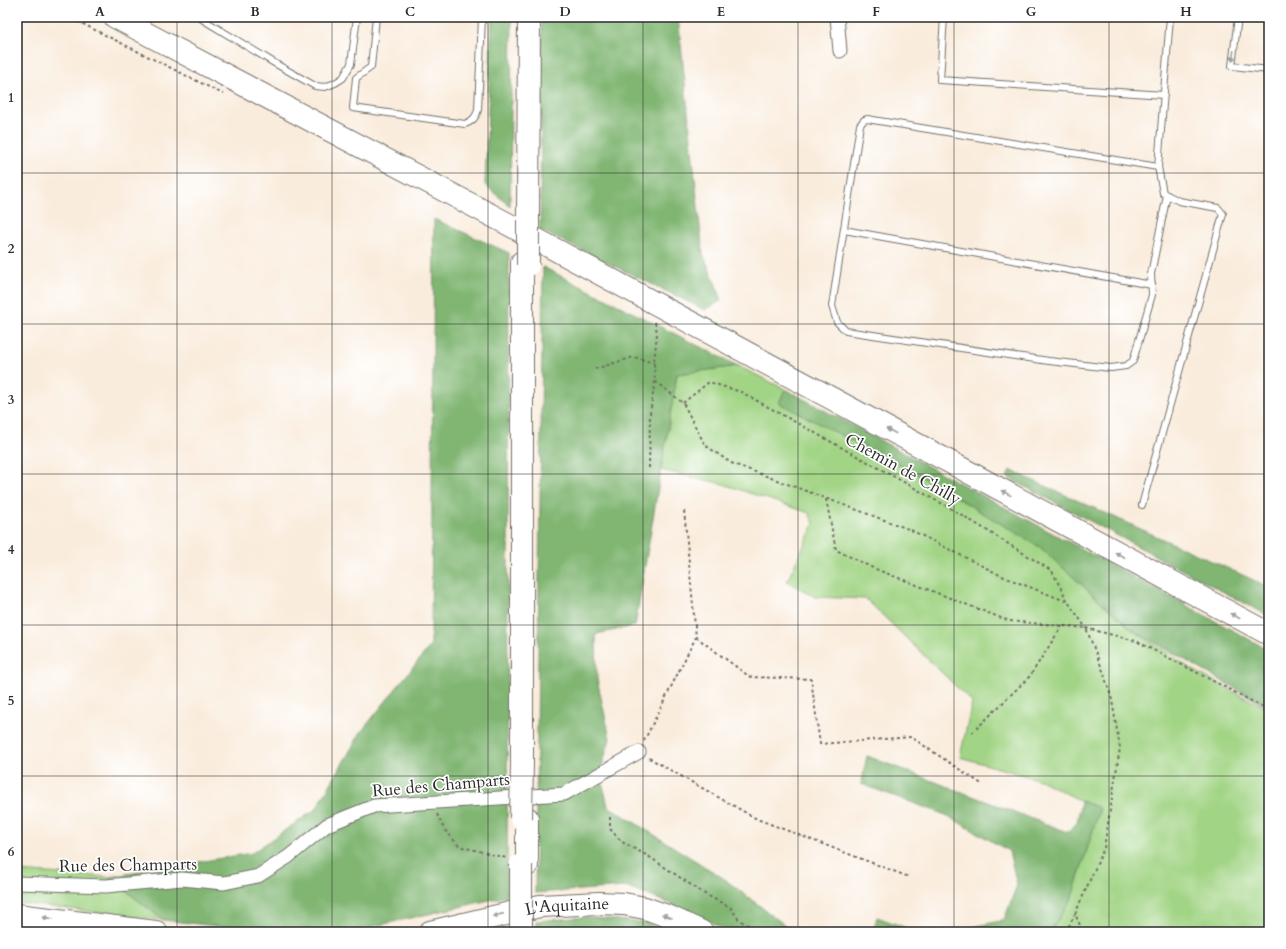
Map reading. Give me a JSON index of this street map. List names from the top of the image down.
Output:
{
  "streets": {
    "highway": ["L'Aquitaine"],
    "street": ["Rue des Champarts"],
    "path": ["Chemin de Chilly"]
  },
  "one_way": ["L'Aquitaine"],
  "grid": {
    "columns": [
      "A",
      "B",
      "C",
      "D",
      "E",
      "F",
      "G",
      "H"
    ],
    "rows": [
      "1",
      "2",
      "3",
      "4",
      "5",
      "6"
    ]
  }
}
